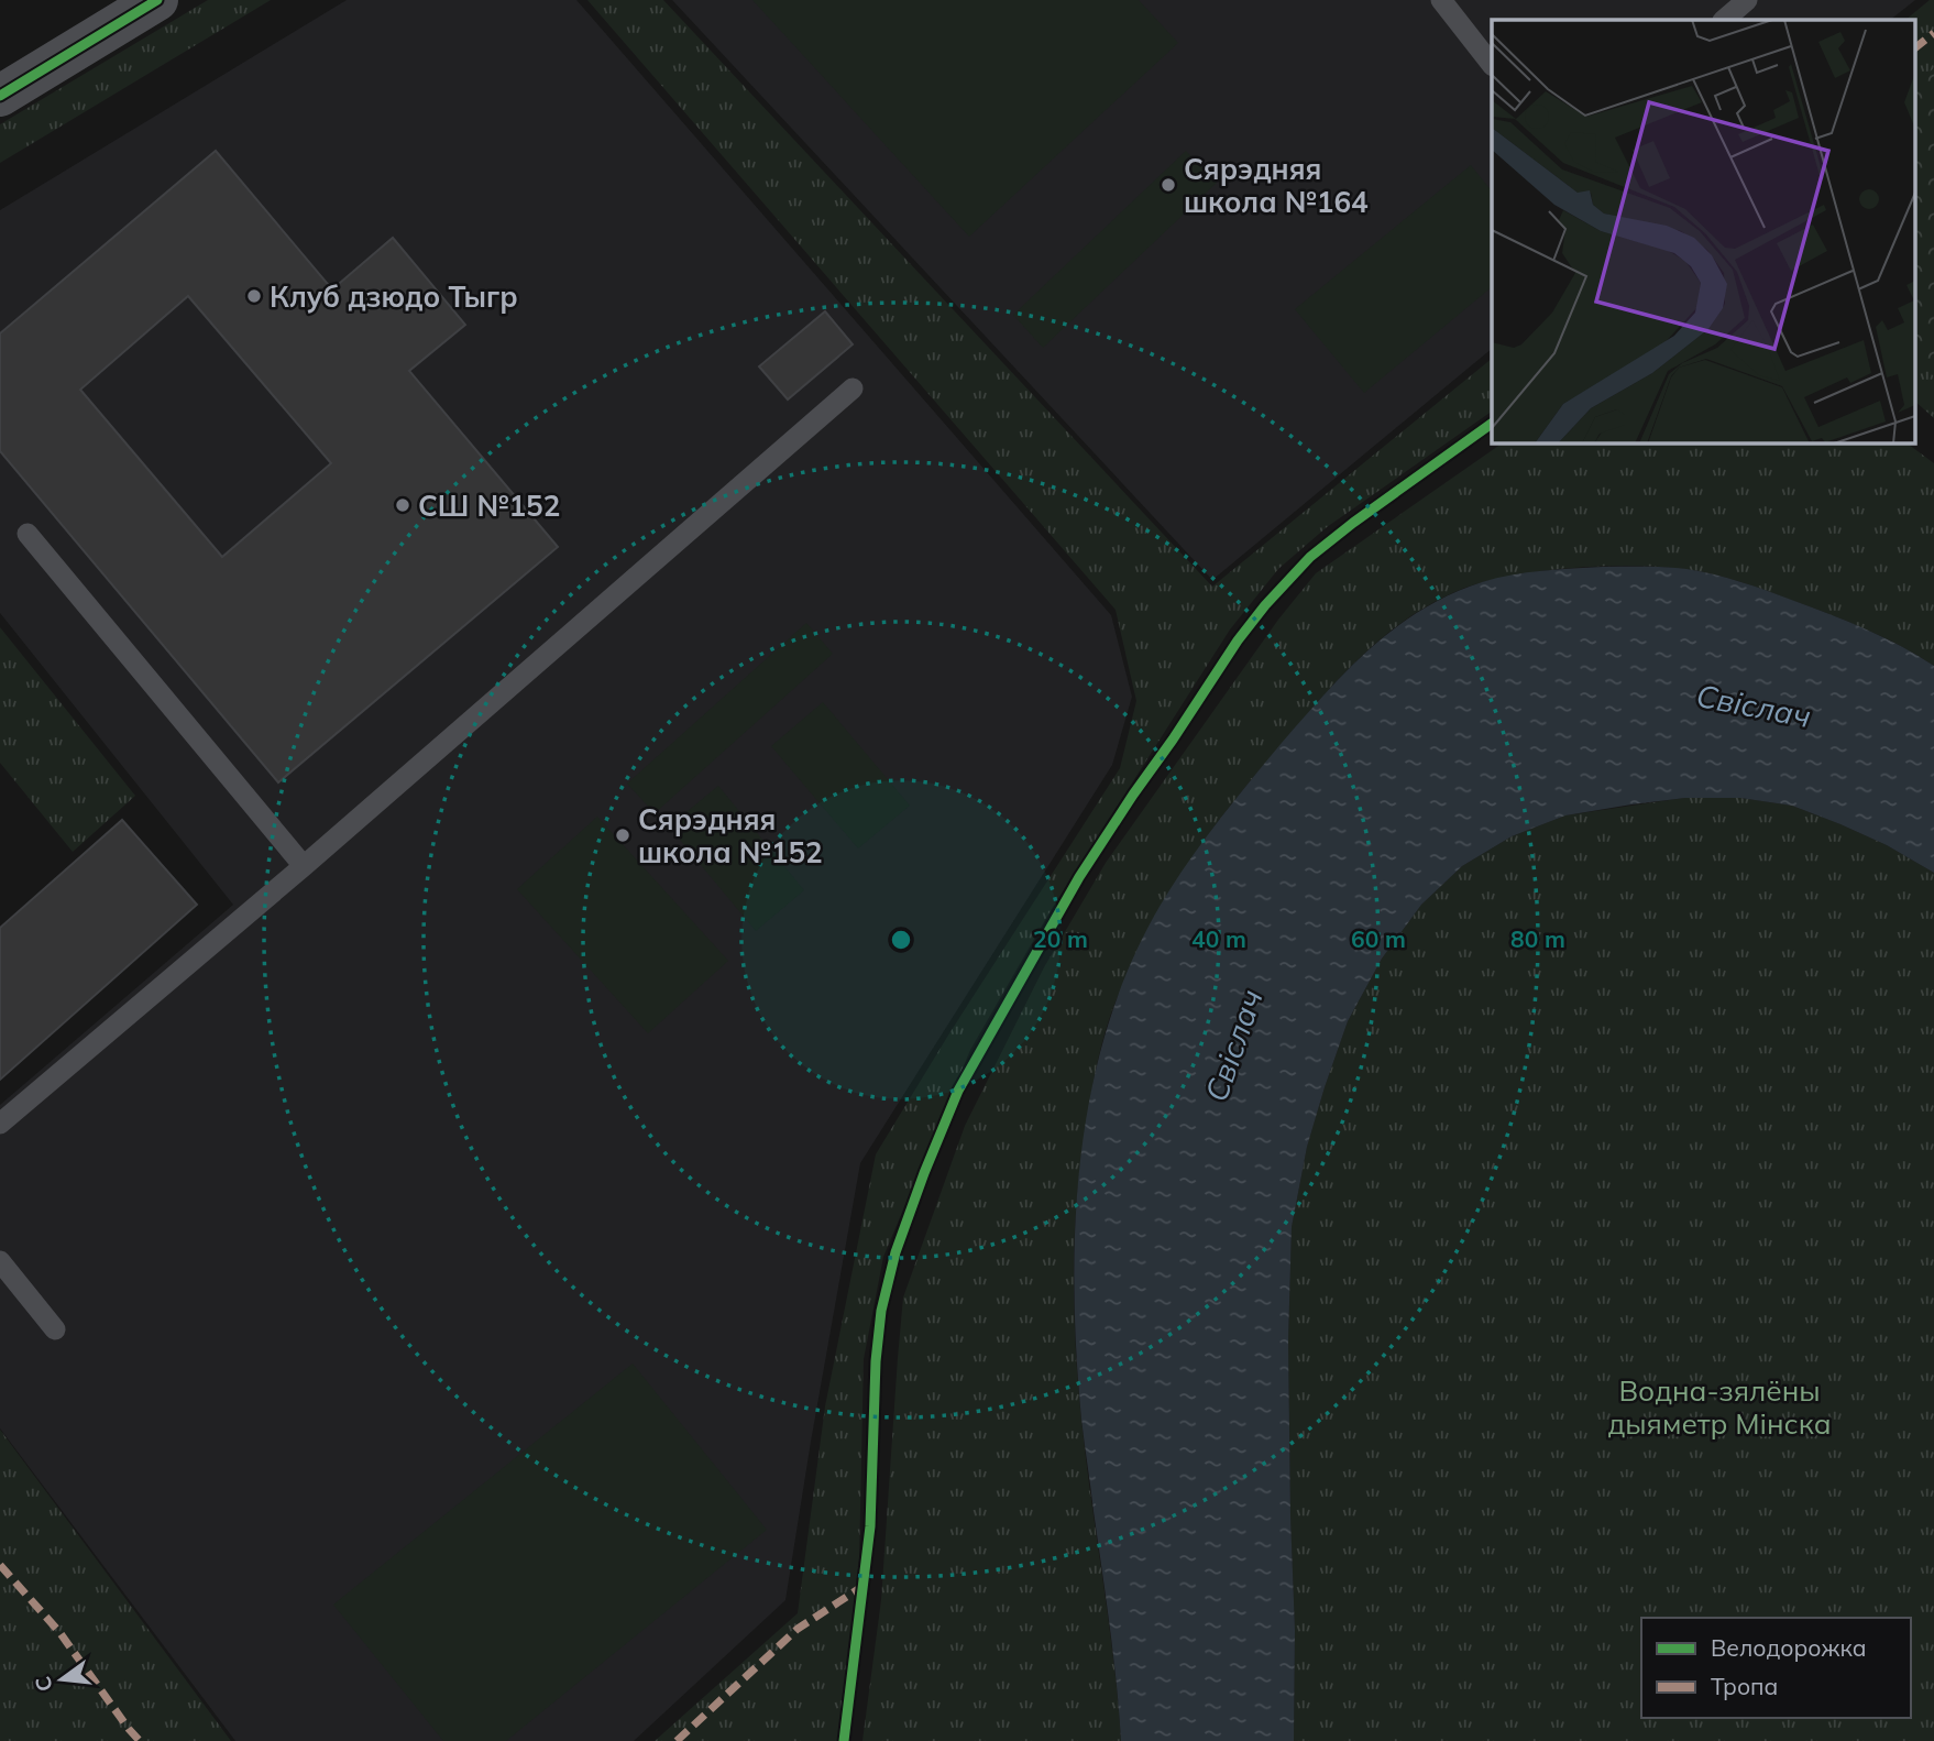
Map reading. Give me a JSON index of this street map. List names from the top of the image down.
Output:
{
  "water": ["Свіслач"],
  "parks": ["Водна-зялёны дыяметр Мінска"],
  "places": [
    "Сярэдняя школа №164",
    "Клуб дзюдо Тыгр",
    "СШ №152",
    "Сярэдняя школа №152"
  ],
  "legend": ["Велодорожка", "Тропа"],
  "north": "left",
  "rings": [
    "20 m",
    "40 m",
    "60 m",
    "80 m"
  ]
}
